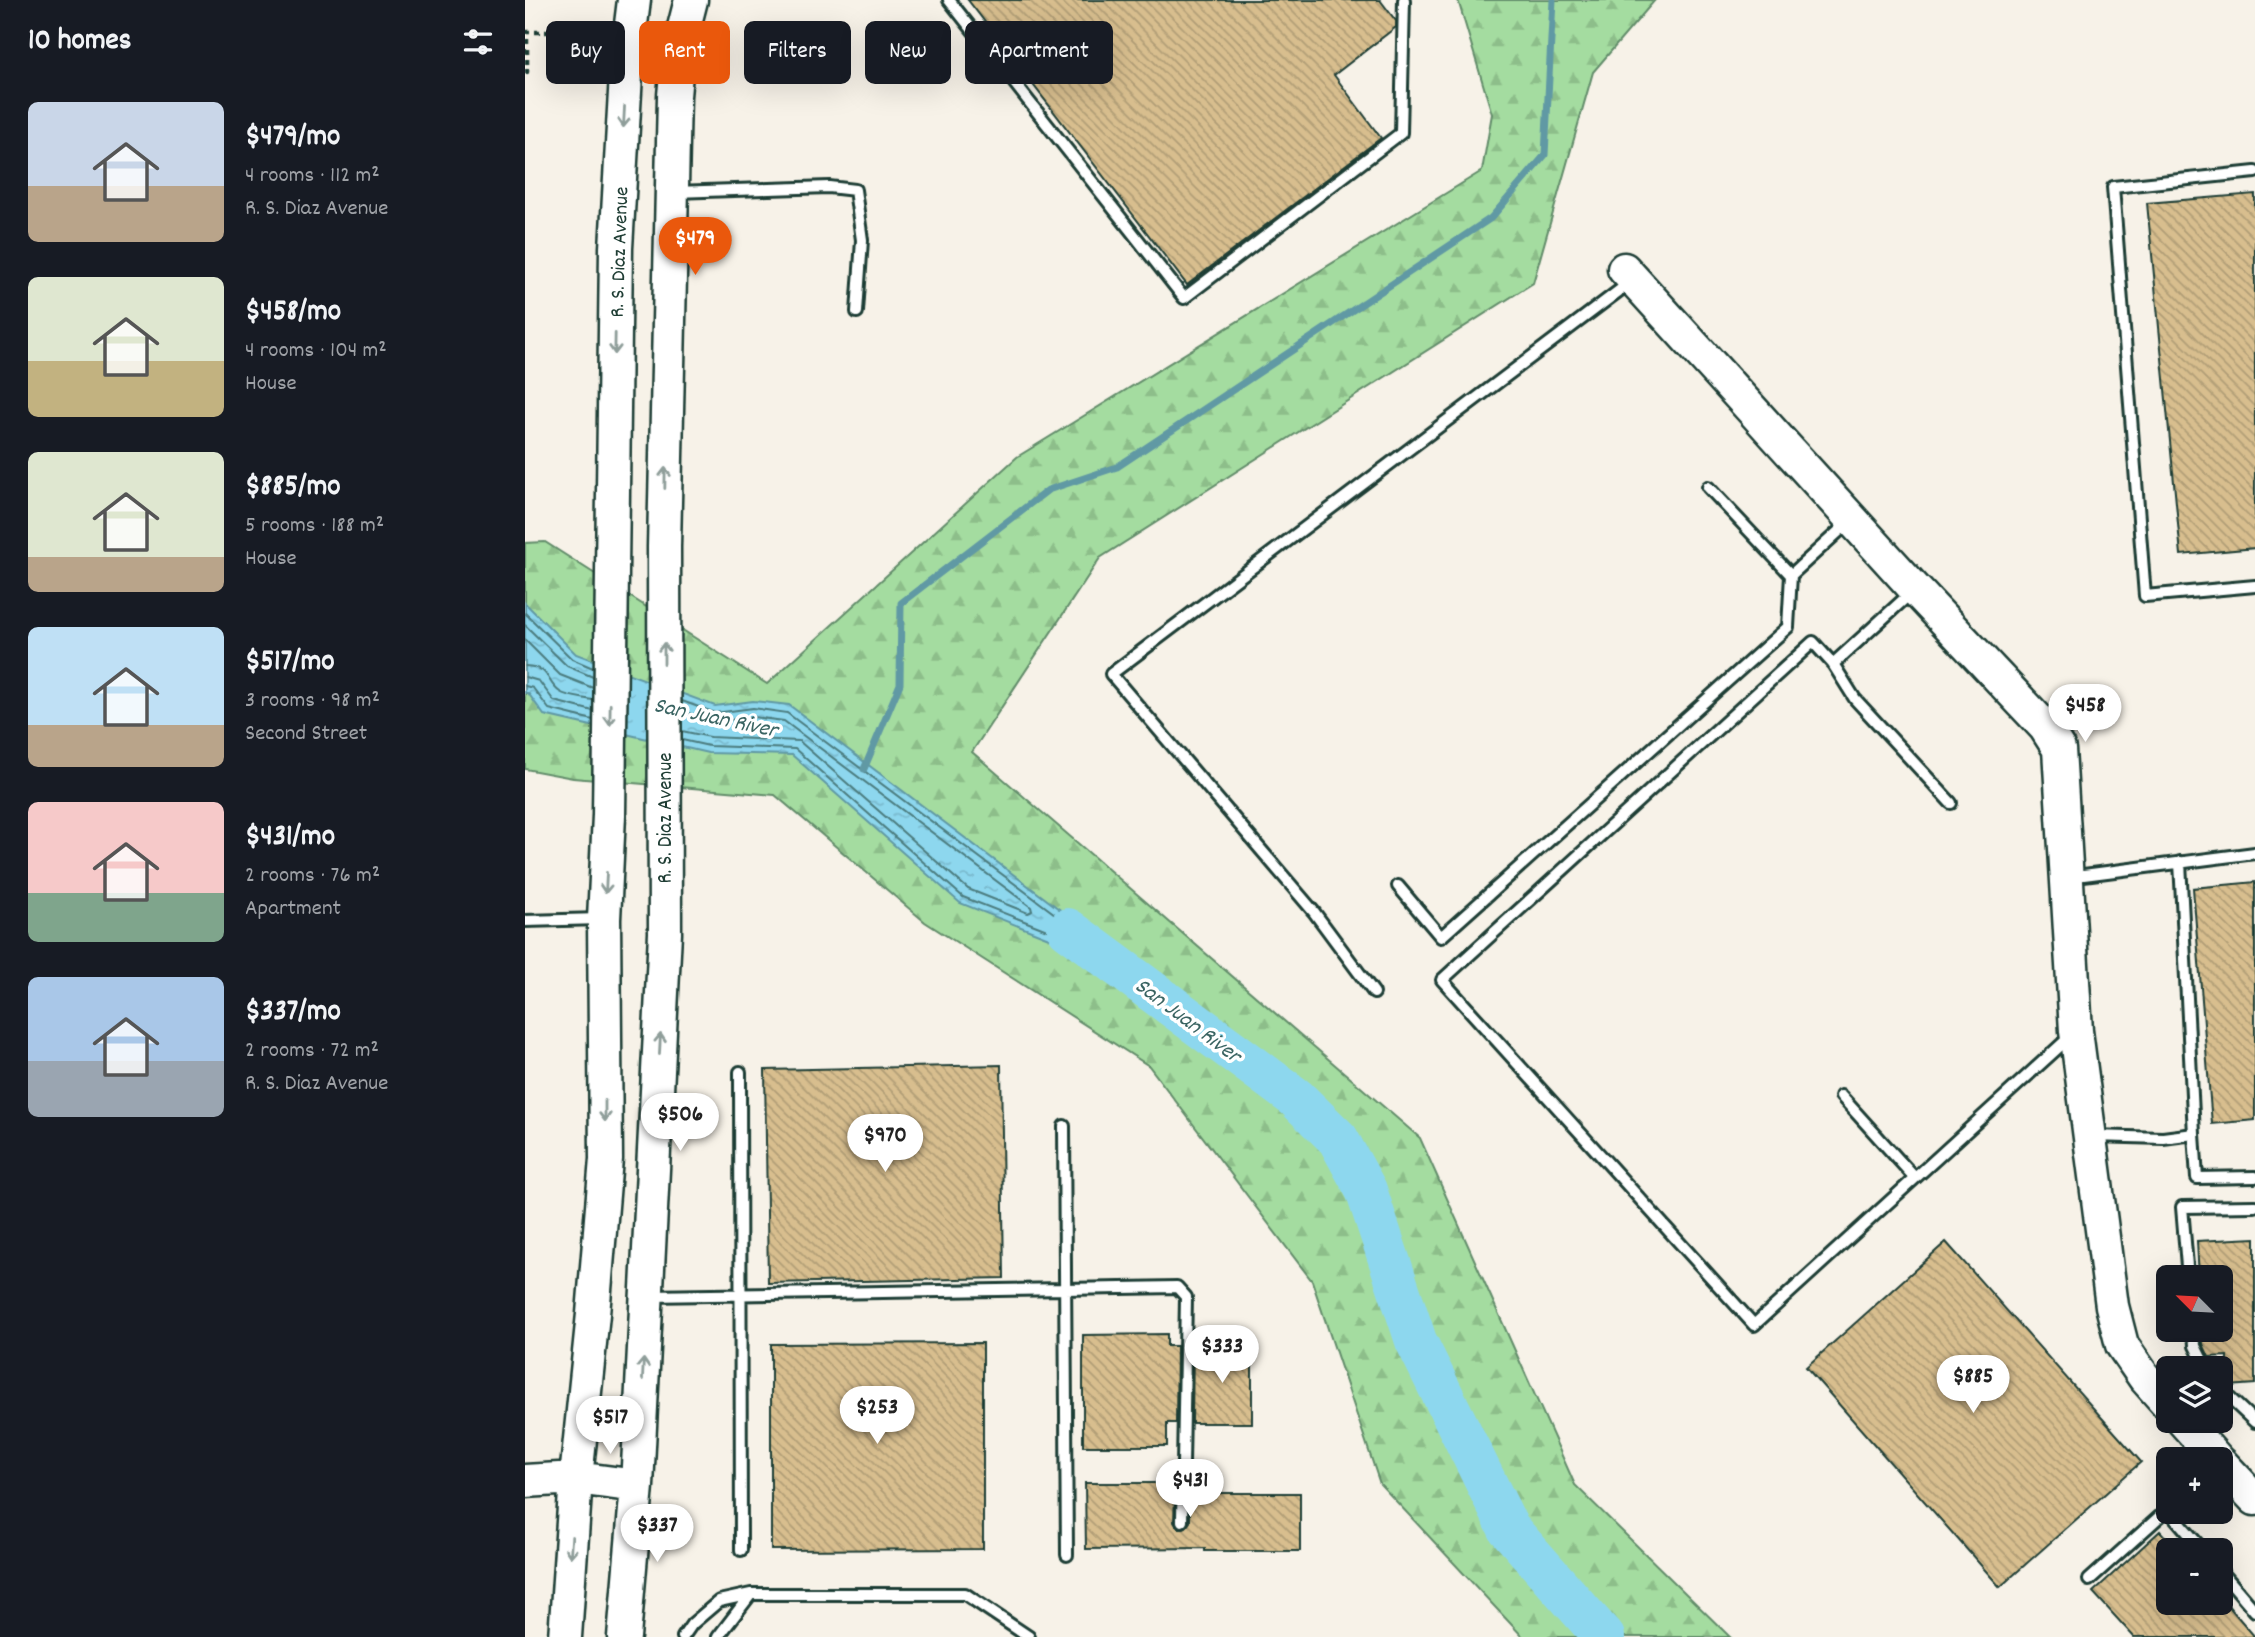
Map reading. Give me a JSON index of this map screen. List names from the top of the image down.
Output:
{
  "streets": {
    "street": ["R. S. Diaz Avenue"]
  },
  "water": ["San Juan River"],
  "north": "top left",
  "page": {
    "heading": "10 homes",
    "chip": [
      "Buy",
      "Rent",
      "Filters",
      "New",
      "Apartment"
    ],
    "list": [
      {
        "name": "$479/mo",
        "note": "4 rooms · 112 m² · R. S. Diaz Avenue"
      },
      {
        "name": "$458/mo",
        "note": "4 rooms · 104 m² · House"
      },
      {
        "name": "$885/mo",
        "note": "5 rooms · 188 m² · House"
      },
      {
        "name": "$517/mo",
        "note": "3 rooms · 98 m² · Second Street"
      },
      {
        "name": "$431/mo",
        "note": "2 rooms · 76 m² · Apartment"
      },
      {
        "name": "$337/mo",
        "note": "2 rooms · 72 m² · R. S. Diaz Avenue"
      }
    ],
    "price": [
      "$479",
      "$458",
      "$506",
      "$970",
      "$333",
      "$885",
      "$253",
      "$517",
      "$431",
      "$337"
    ],
    "map_buttons": ["+", "−"]
  }
}
